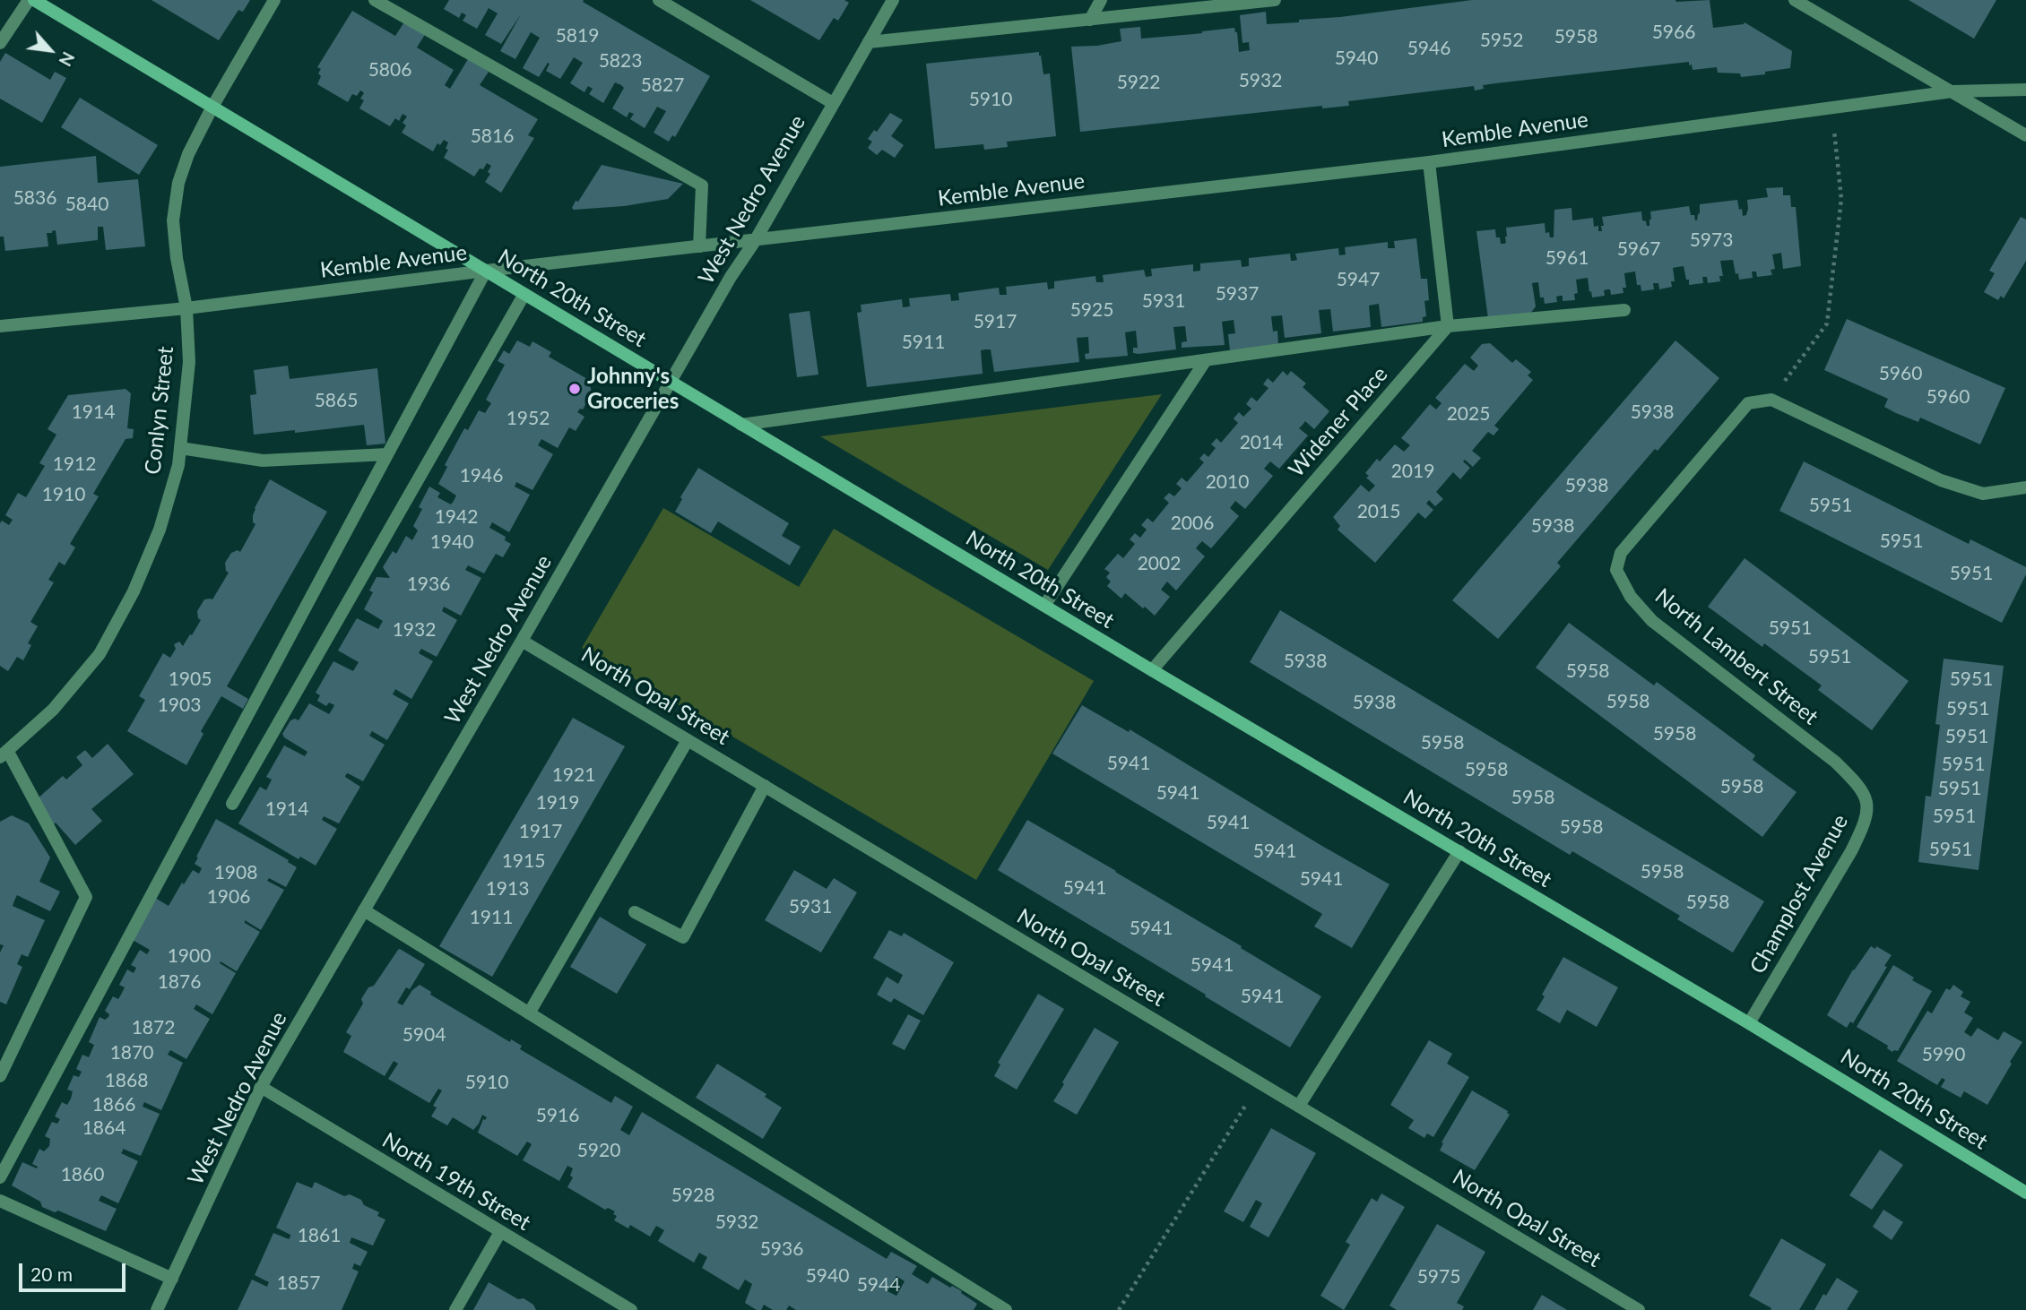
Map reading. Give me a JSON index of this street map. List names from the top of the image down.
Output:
{
  "streets": {
    "street": [
      "Kemble Avenue",
      "West Nedro Avenue",
      "North 20th Street",
      "Conlyn Street",
      "Widener Place",
      "North Lambert Street",
      "North Opal Street",
      "Champlost Avenue",
      "North 19th Street"
    ]
  },
  "crossings": [
    ["Kemble Avenue", "West Nedro Avenue"],
    ["Kemble Avenue", "North 20th Street"],
    ["Kemble Avenue", "Conlyn Street"],
    ["West Nedro Avenue", "North 20th Street"],
    ["West Nedro Avenue", "North Opal Street"],
    ["West Nedro Avenue", "North 19th Street"],
    ["North 20th Street", "Conlyn Street"],
    ["North 20th Street", "Widener Place"],
    ["North 20th Street", "Champlost Avenue"],
    ["North Lambert Street", "Champlost Avenue"]
  ],
  "places": ["Johnny's Groceries"],
  "house_numbers": [
    "5966",
    "5819",
    "5958",
    "5952",
    "5946",
    "5940",
    "5823",
    "5806",
    "5932",
    "5922",
    "5827",
    "5910",
    "5816",
    "5836",
    "5840",
    "5973",
    "5967",
    "5961",
    "5947",
    "5937",
    "5931",
    "5925",
    "5917",
    "5911",
    "5960",
    "5960",
    "5865",
    "1914",
    "5938",
    "2025",
    "1952",
    "2014",
    "1912",
    "2019",
    "1946",
    "2010",
    "5938",
    "1910",
    "5951",
    "2015",
    "1942",
    "2006",
    "5938",
    "5951",
    "1940",
    "2002",
    "5951",
    "1936",
    "5951",
    "1932",
    "5951",
    "5938",
    "5958",
    "1905",
    "5951",
    "5958",
    "5938",
    "1903",
    "5951",
    "5958",
    "5951",
    "5958",
    "5941",
    "5951",
    "5958",
    "1921",
    "5958",
    "5951",
    "5941",
    "5958",
    "1919",
    "1914",
    "5951",
    "5941",
    "5958",
    "1917",
    "5951",
    "5941",
    "1915",
    "5958",
    "1908",
    "5941",
    "5941",
    "1913",
    "1906",
    "5958",
    "5931",
    "1911",
    "5941",
    "1900",
    "5941",
    "1876",
    "5941",
    "1872",
    "5904",
    "1870",
    "5990",
    "1868",
    "5910",
    "1866",
    "5916",
    "1864",
    "5920",
    "1860",
    "5928",
    "5932",
    "1861",
    "5936",
    "5940",
    "5975",
    "1857",
    "5944"
  ],
  "scale_bar": "20 m",
  "north": "bottom right"
}
